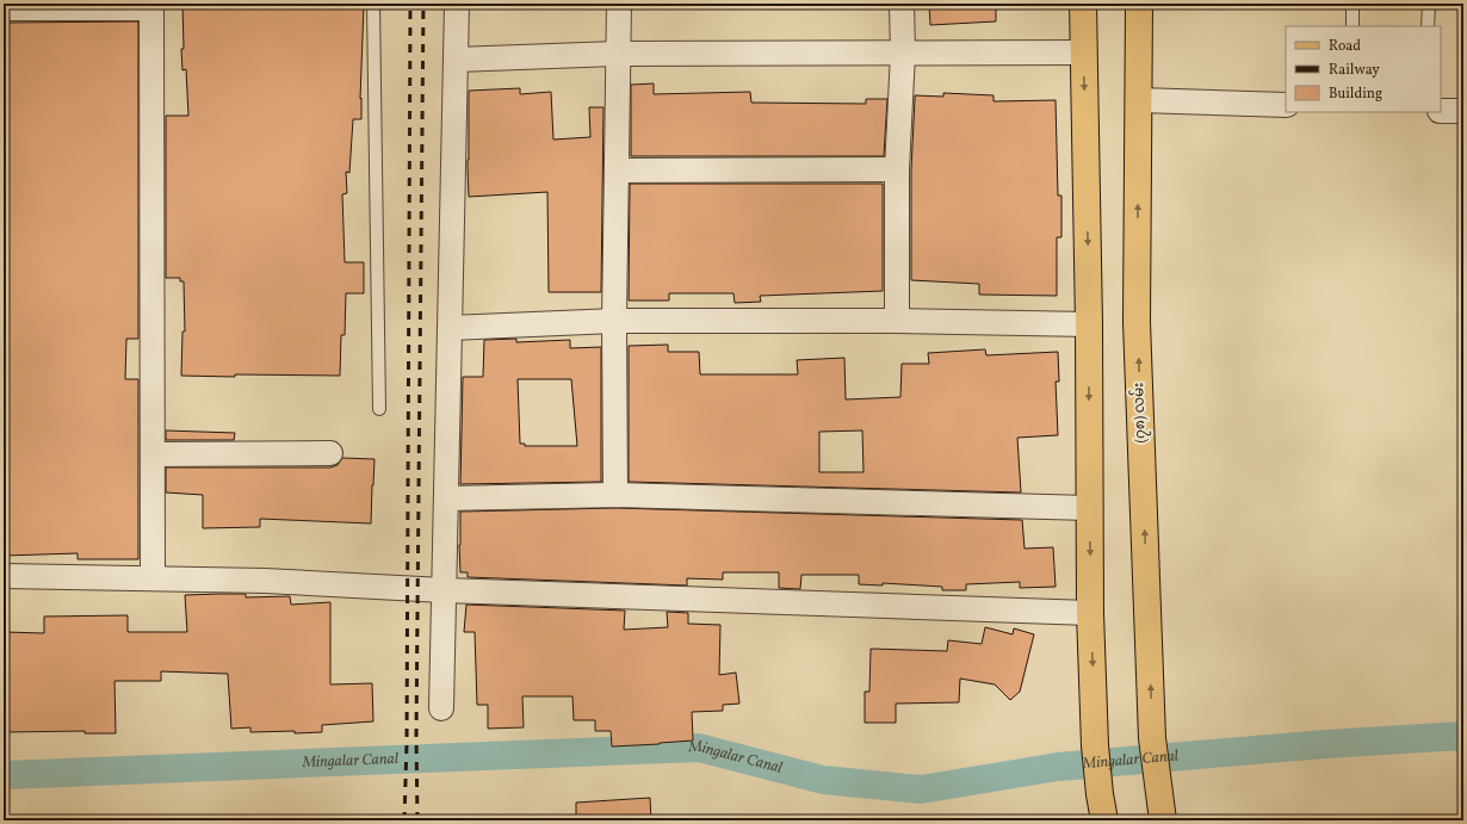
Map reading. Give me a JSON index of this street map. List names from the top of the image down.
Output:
{
  "streets": {
    "main road": ["(၇၈) လမ်း"]
  },
  "water": ["Mingalar Canal"],
  "legend": ["Road", "Railway", "Building"]
}
